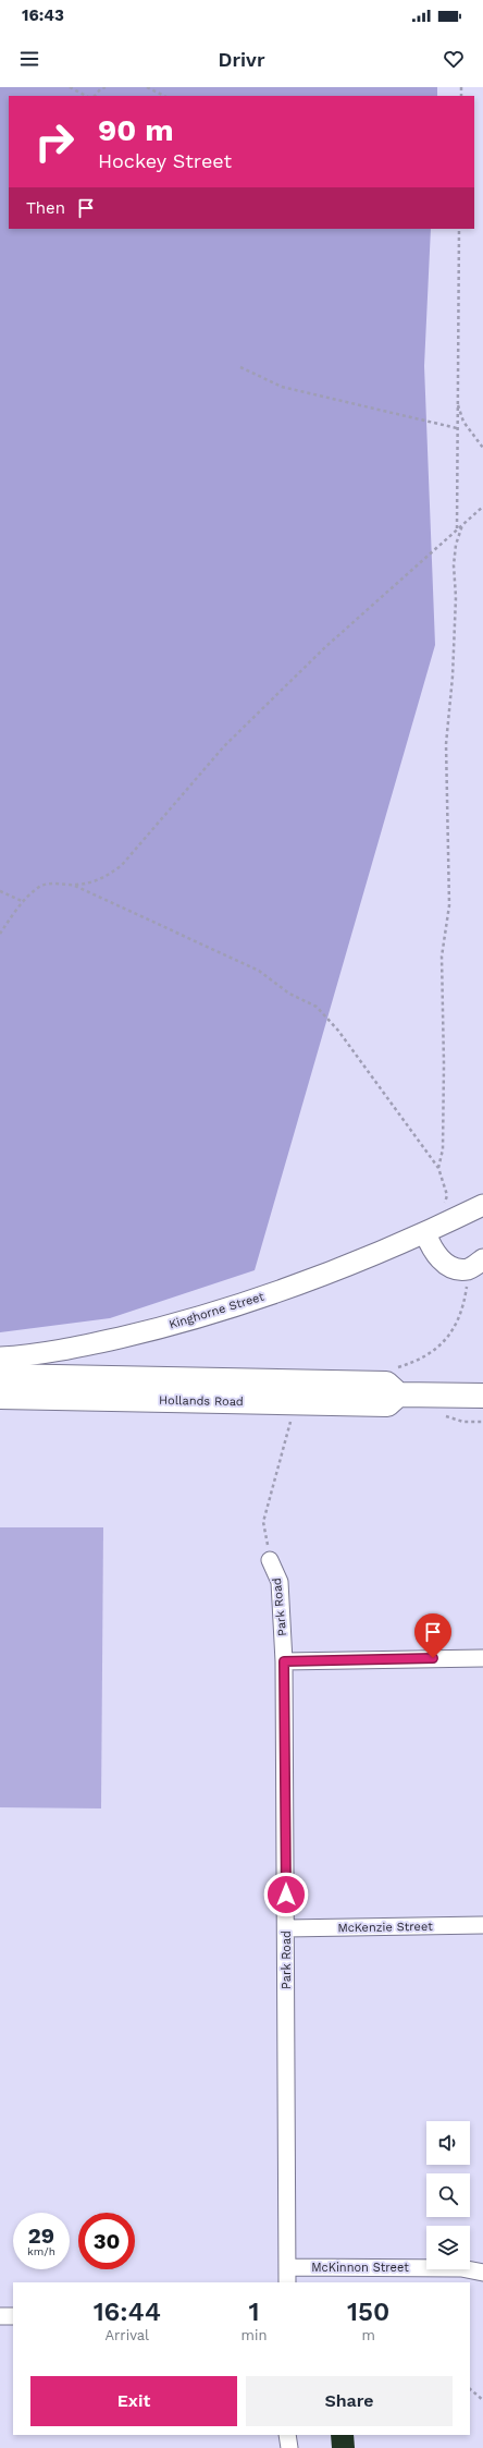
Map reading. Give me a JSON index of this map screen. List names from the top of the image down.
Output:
{
  "streets": {
    "highway": ["Hollands Road"],
    "main road": ["Kinghorne Street"],
    "street": ["Park Road", "McKenzie Street", "McKinnon Street"]
  },
  "crossings": [
    ["Park Road", "McKenzie Street"],
    ["Park Road", "McKinnon Street"]
  ],
  "page": {
    "status": "16:43",
    "header": "Drivr",
    "turn": ["90 m", "Hockey Street"],
    "then": "Then",
    "speed": "29 km/h",
    "limit": "30",
    "eta": [
      "16:44",
      "Arrival",
      "1",
      "min",
      "150",
      "m"
    ],
    "buttons": ["Exit", "Share"]
  }
}
